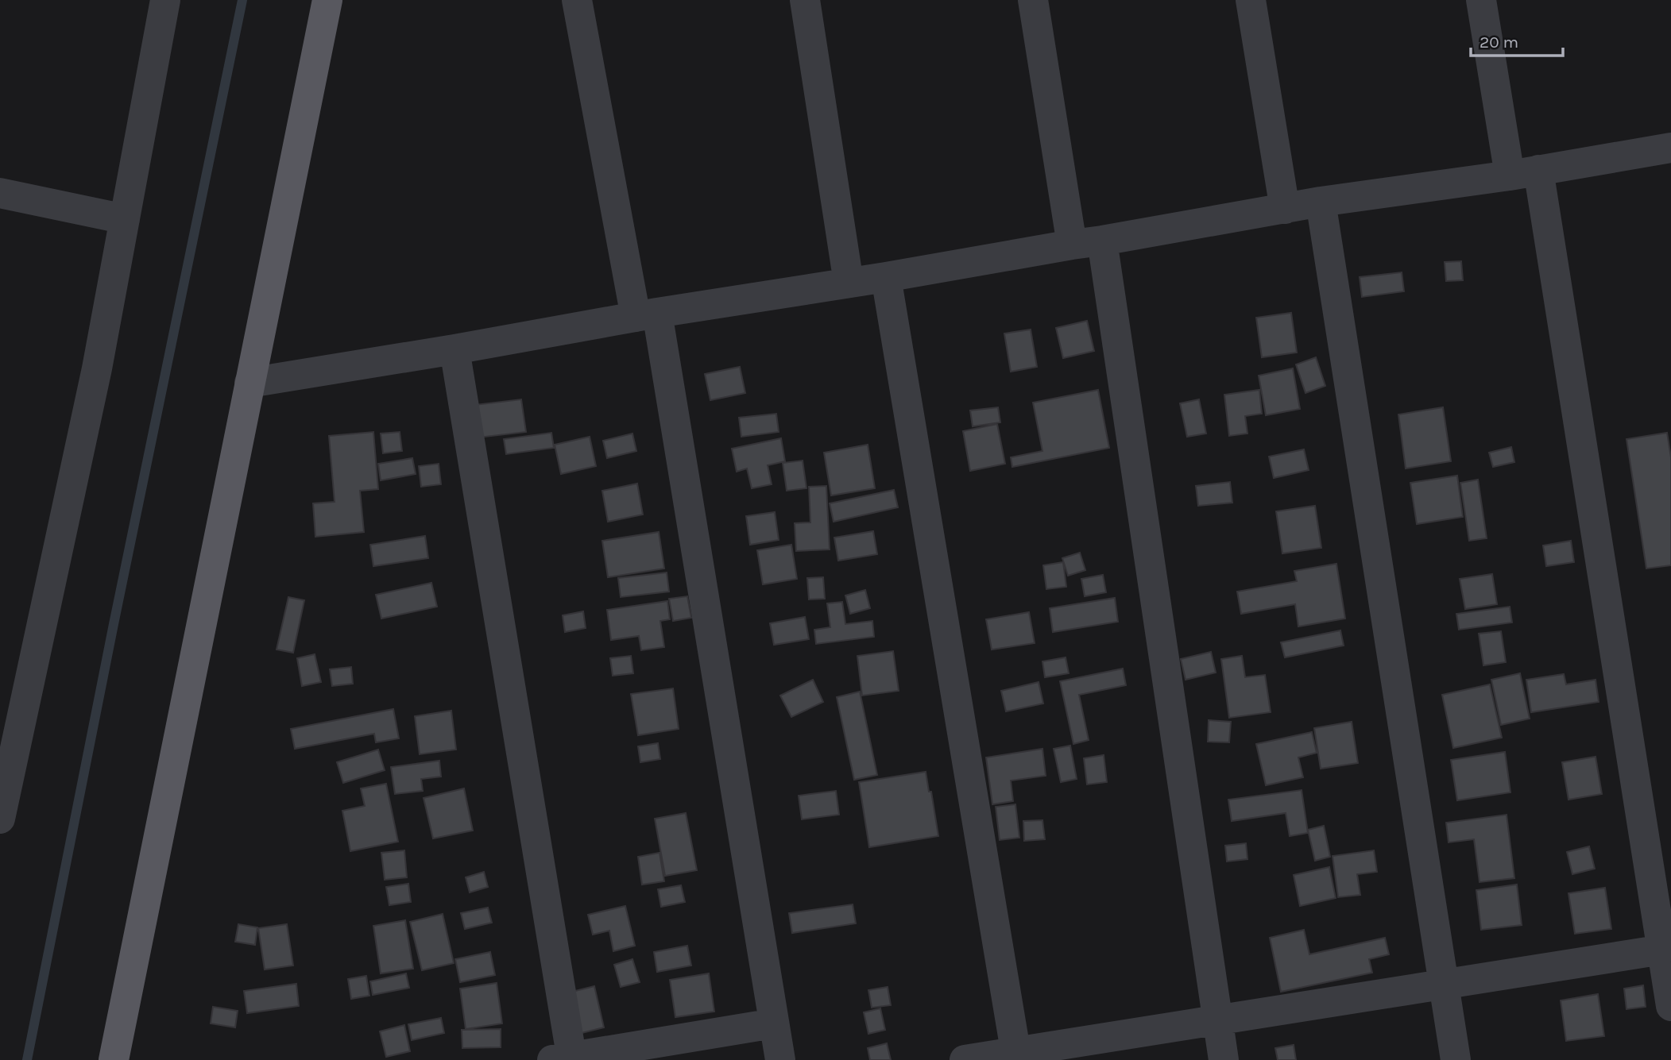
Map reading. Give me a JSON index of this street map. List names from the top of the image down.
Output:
{
  "scale_bar": "20 m"
}
